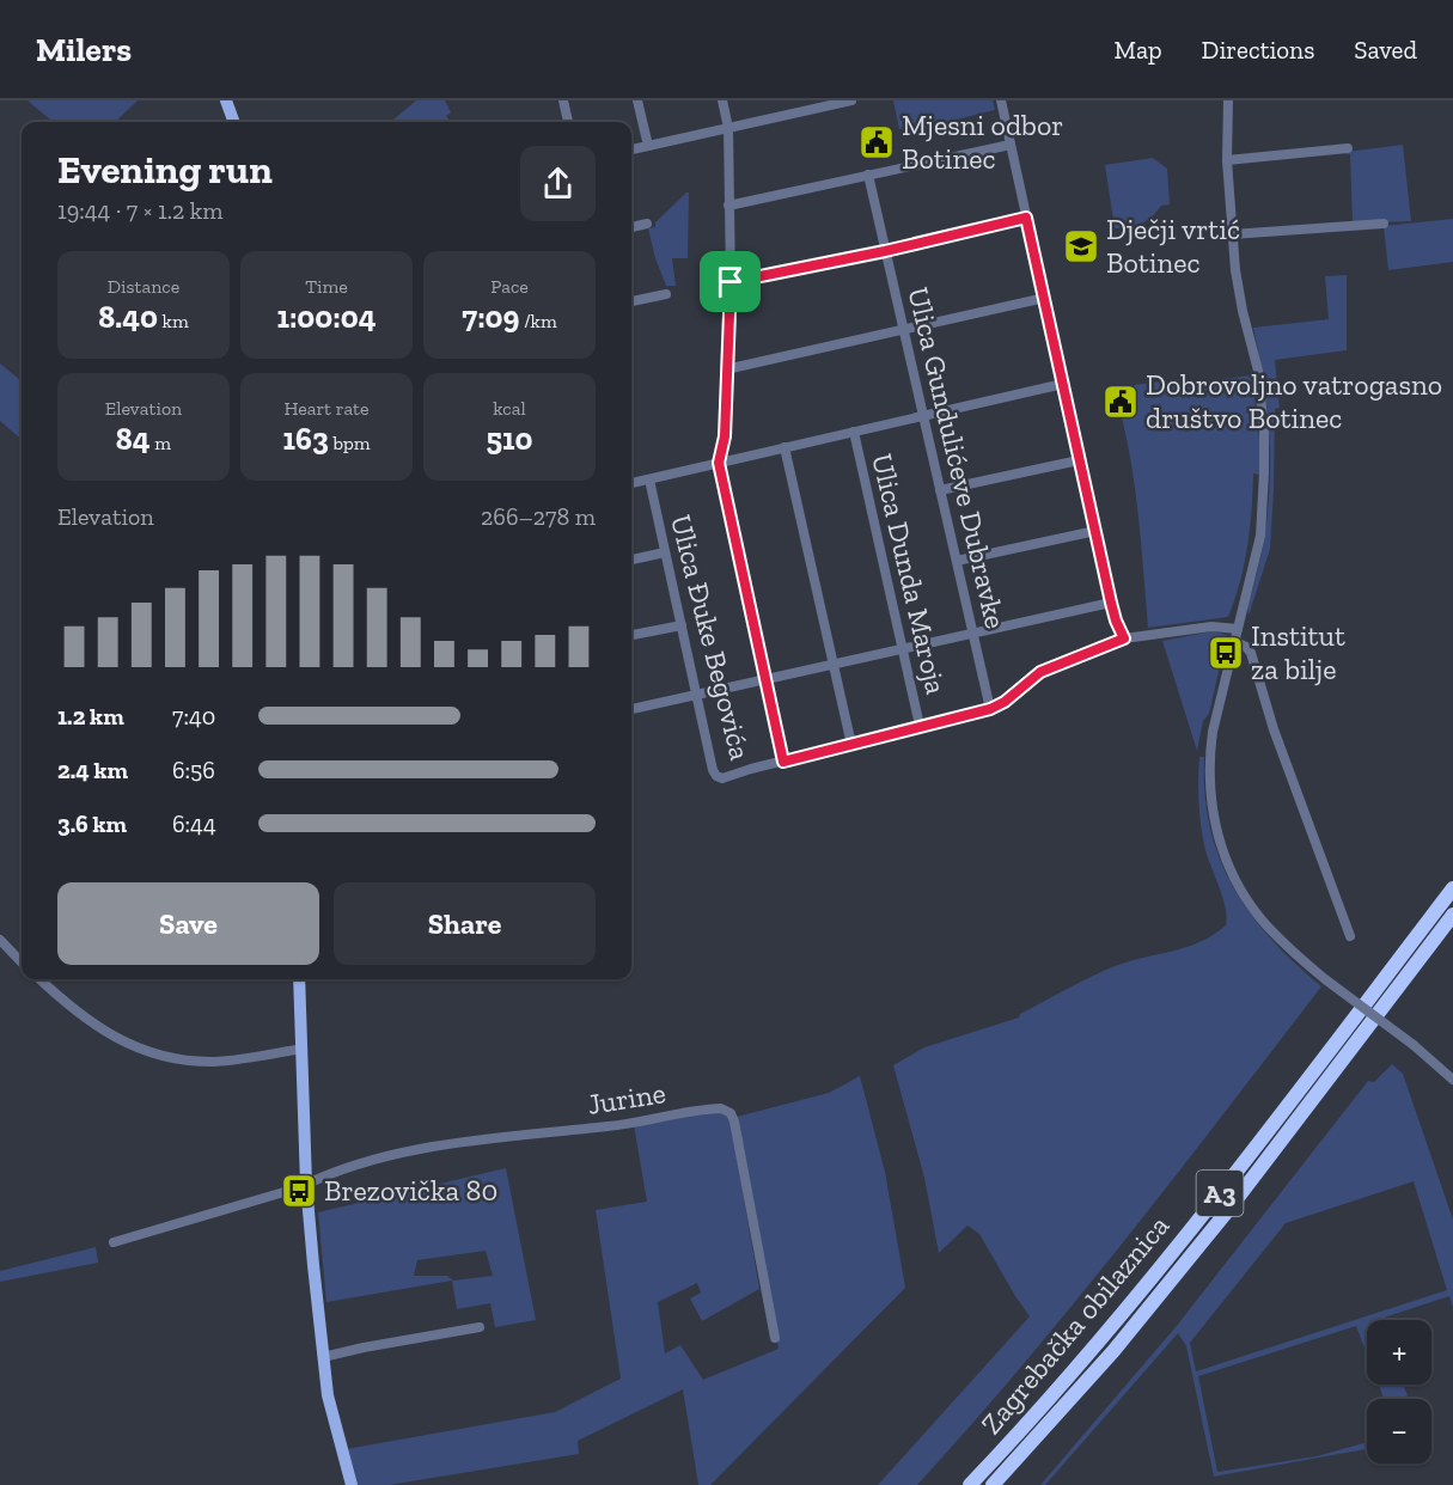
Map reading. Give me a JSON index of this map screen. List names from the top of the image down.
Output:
{
  "streets": {
    "highway": ["A3", "Zagrebačka obilaznica"],
    "street": [
      "Ulica Gundulićeve Dubravke",
      "Ulica Dunda Maroja",
      "Ulica Đuke Begovića",
      "Jurine"
    ]
  },
  "crossings": [
    ["Ulica Gundulićeve Dubravke", "Ulica Đuke Begovića"],
    ["Ulica Dunda Maroja", "Ulica Đuke Begovića"]
  ],
  "places": {
    "public building": ["Mjesni odbor Botinec", "Dobrovoljno vatrogasno društvo Botinec"],
    "school or university": ["Dječji vrtić Botinec"],
    "bus stop": ["Institut za bilje", "Brezovička 80"]
  },
  "page": {
    "header": "Milers",
    "nav": ["Map", "Directions", "Saved"],
    "heading": ["Evening run", "19:44 · 7 × 1.2 km"],
    "stats": [
      ["Distance", "8.40 km"],
      ["Time", "1:00:04"],
      ["Pace", "7:09 /km"],
      ["Elevation", "84 m"],
      ["Heart rate", "163 bpm"],
      ["kcal", "510"]
    ],
    "chart": ["Elevation", "266–278 m"],
    "list": [
      {
        "name": "1.2 km",
        "note": "7:40"
      },
      {
        "name": "2.4 km",
        "note": "6:56"
      },
      {
        "name": "3.6 km",
        "note": "6:44"
      }
    ],
    "buttons": ["Save", "Share"],
    "map_buttons": ["+", "−"]
  }
}
